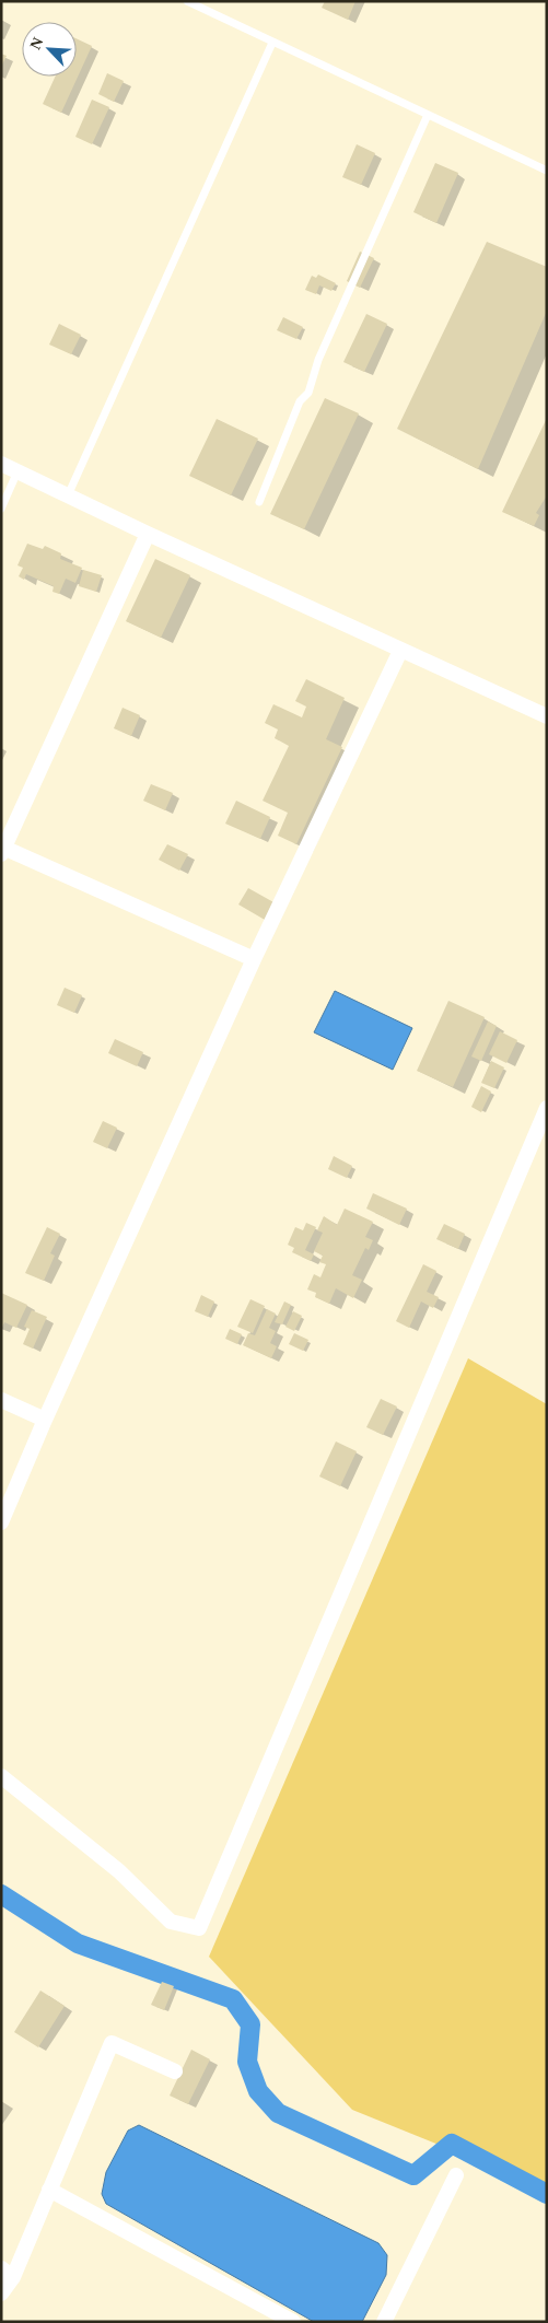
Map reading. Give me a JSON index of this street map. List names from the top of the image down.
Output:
{
  "north": "top left"
}
